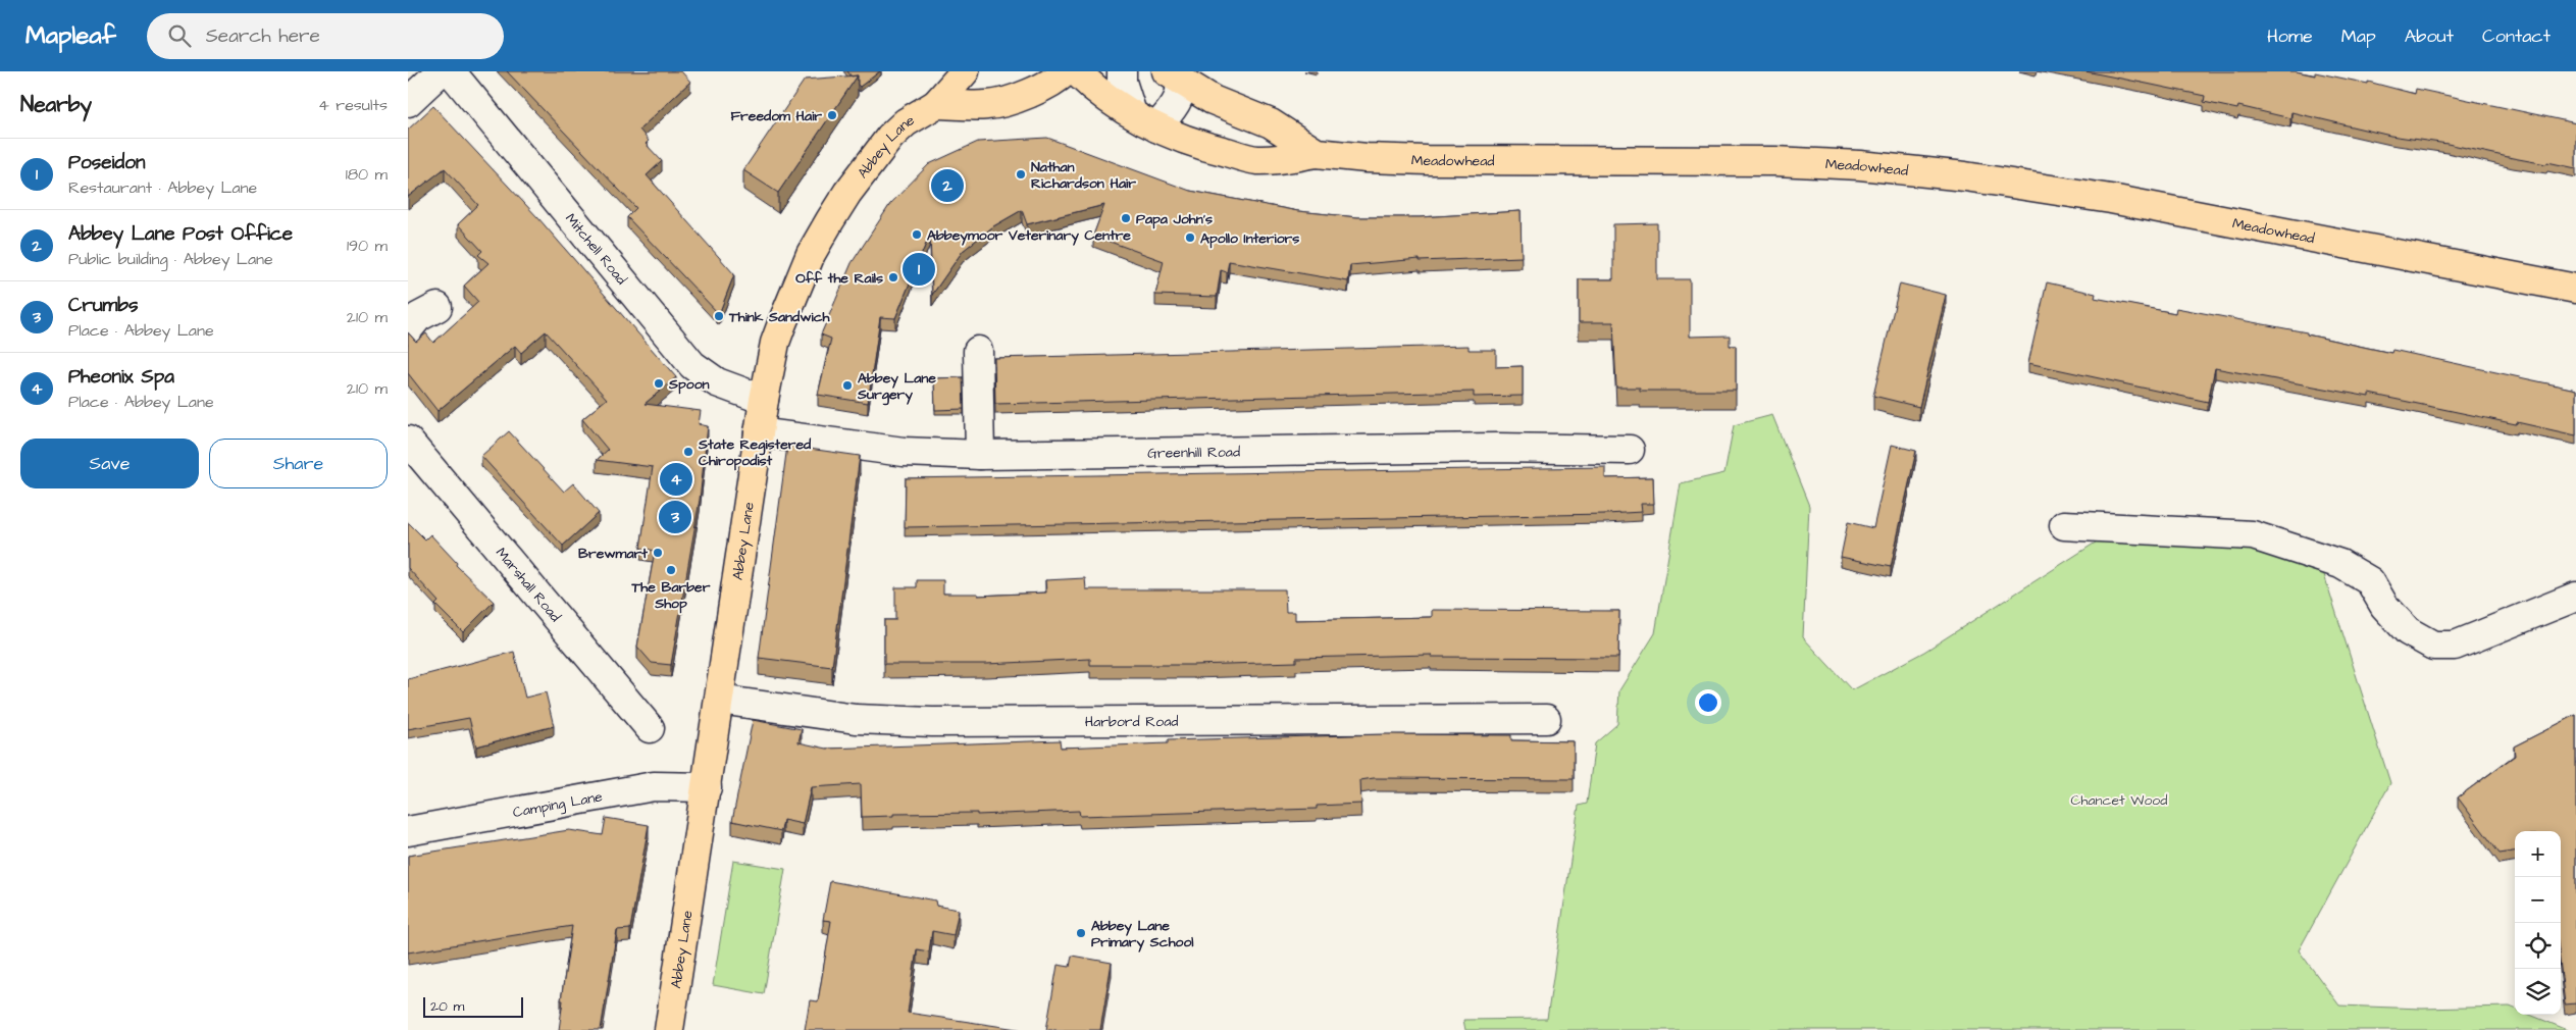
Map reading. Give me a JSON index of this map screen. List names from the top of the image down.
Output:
{
  "streets": {
    "main road": ["Abbey Lane", "Meadowhead"],
    "street": [
      "Mitchell Road",
      "Greenhill Road",
      "Marshall Road",
      "Harbord Road",
      "Camping Lane"
    ]
  },
  "crossings": [
    ["Abbey Lane", "Mitchell Road"],
    ["Abbey Lane", "Greenhill Road"],
    ["Abbey Lane", "Harbord Road"],
    ["Abbey Lane", "Camping Lane"]
  ],
  "parks": ["Chancet Wood"],
  "places": [
    "Freedom Hair",
    "Nathan Richardson Hair",
    "Papa John's",
    "Abbeymoor Veterinary Centre",
    "Apollo Interiors",
    "Off the Rails",
    "Think Sandwich",
    "Spoon",
    "Abbey Lane Surgery",
    "State Registered Chiropodist",
    "Brewmart",
    "The Barber Shop",
    "Abbey Lane Primary School"
  ],
  "scale_bar": "20 m",
  "page": {
    "header": "Mapleaf",
    "search": "Search here",
    "nav": [
      "Home",
      "Map",
      "About",
      "Contact"
    ],
    "heading": ["Nearby", "4 results"],
    "list": [
      {
        "mark": "1",
        "name": "Poseidon",
        "note": "Restaurant · Abbey Lane",
        "value": "180 m"
      },
      {
        "mark": "2",
        "name": "Abbey Lane Post Office",
        "note": "Public building · Abbey Lane",
        "value": "190 m"
      },
      {
        "mark": "3",
        "name": "Crumbs",
        "note": "Place · Abbey Lane",
        "value": "210 m"
      },
      {
        "mark": "4",
        "name": "Pheonix Spa",
        "note": "Place · Abbey Lane",
        "value": "210 m"
      }
    ],
    "pins": [
      "2",
      "1",
      "4",
      "3"
    ],
    "buttons": ["Save", "Share"],
    "map_buttons": ["+", "−"],
    "scale": "20 m"
  }
}
